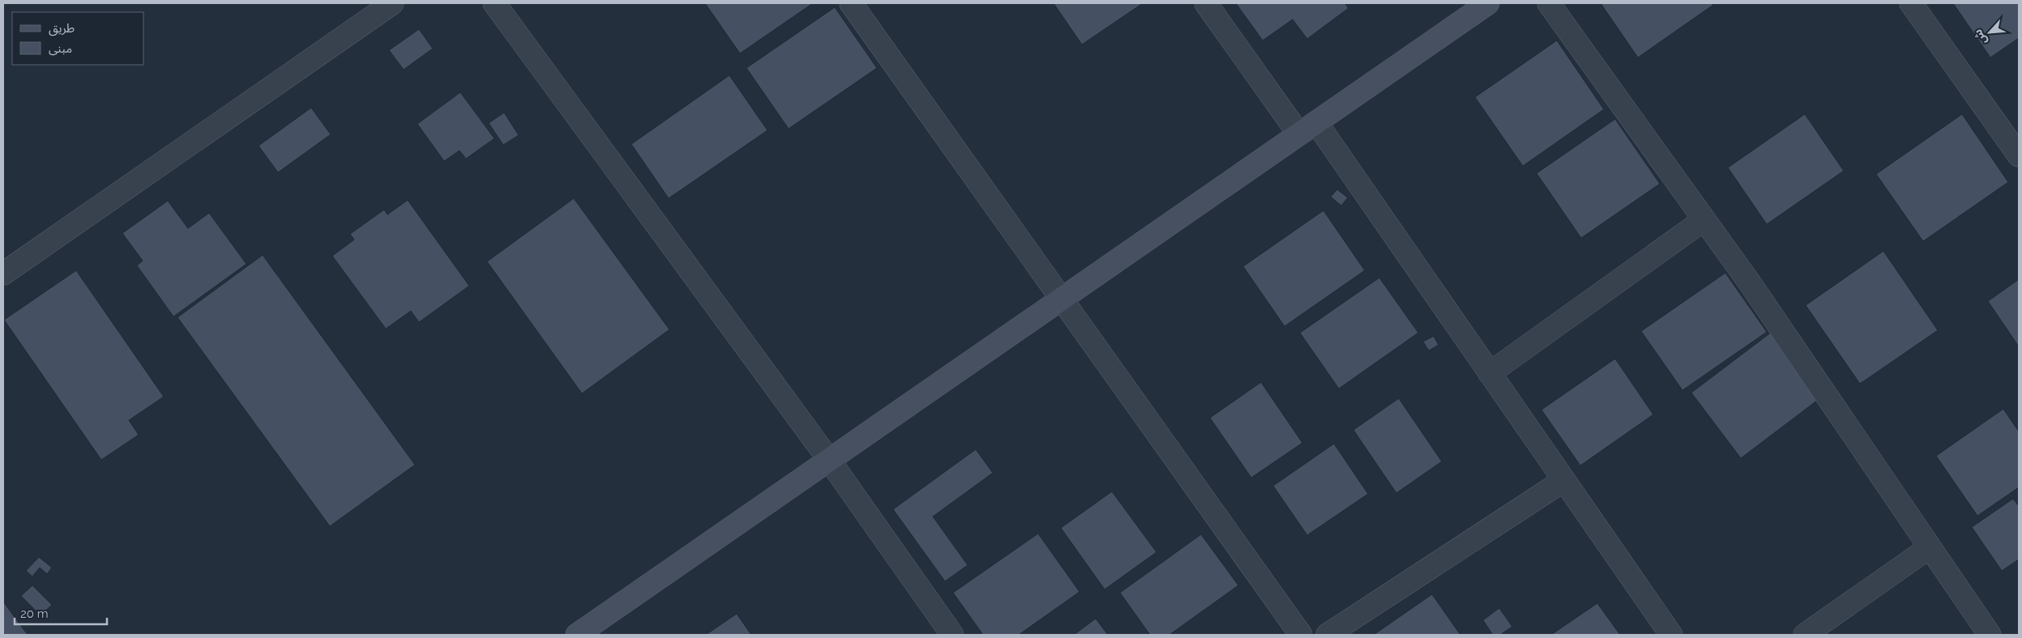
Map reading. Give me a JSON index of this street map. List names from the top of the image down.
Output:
{
  "legend": ["طريق", "مبنى"],
  "scale_bar": "20 m",
  "north": "bottom left"
}
